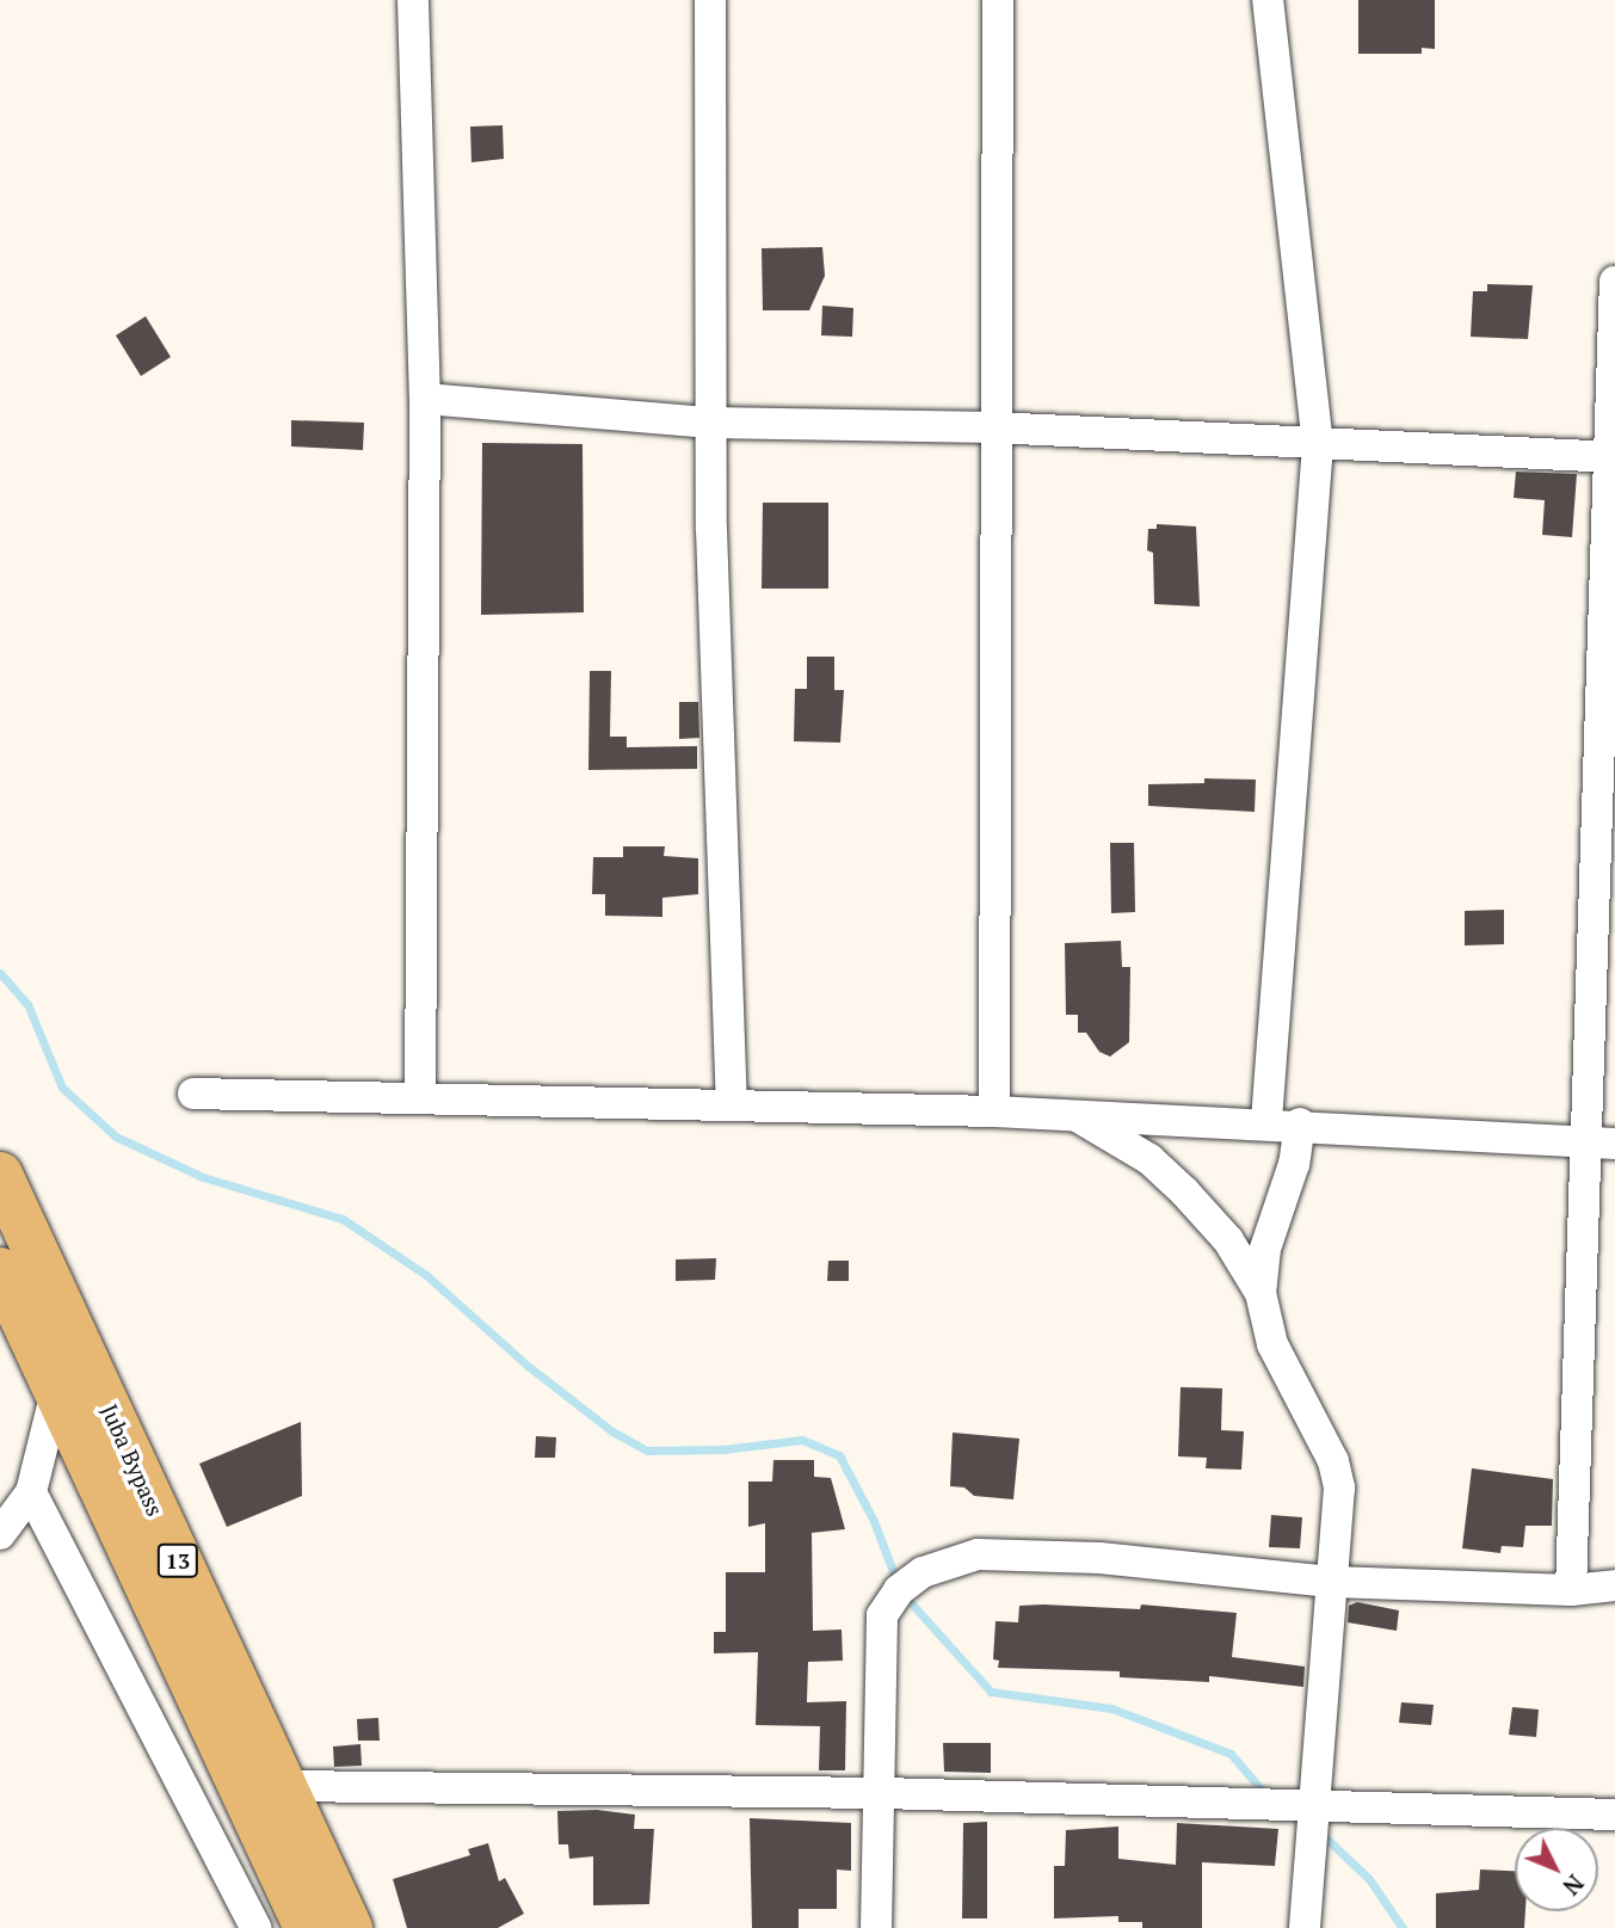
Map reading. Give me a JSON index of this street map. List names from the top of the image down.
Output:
{
  "streets": {
    "main road": ["Juba Bypass", "13"]
  },
  "north": "bottom right"
}
